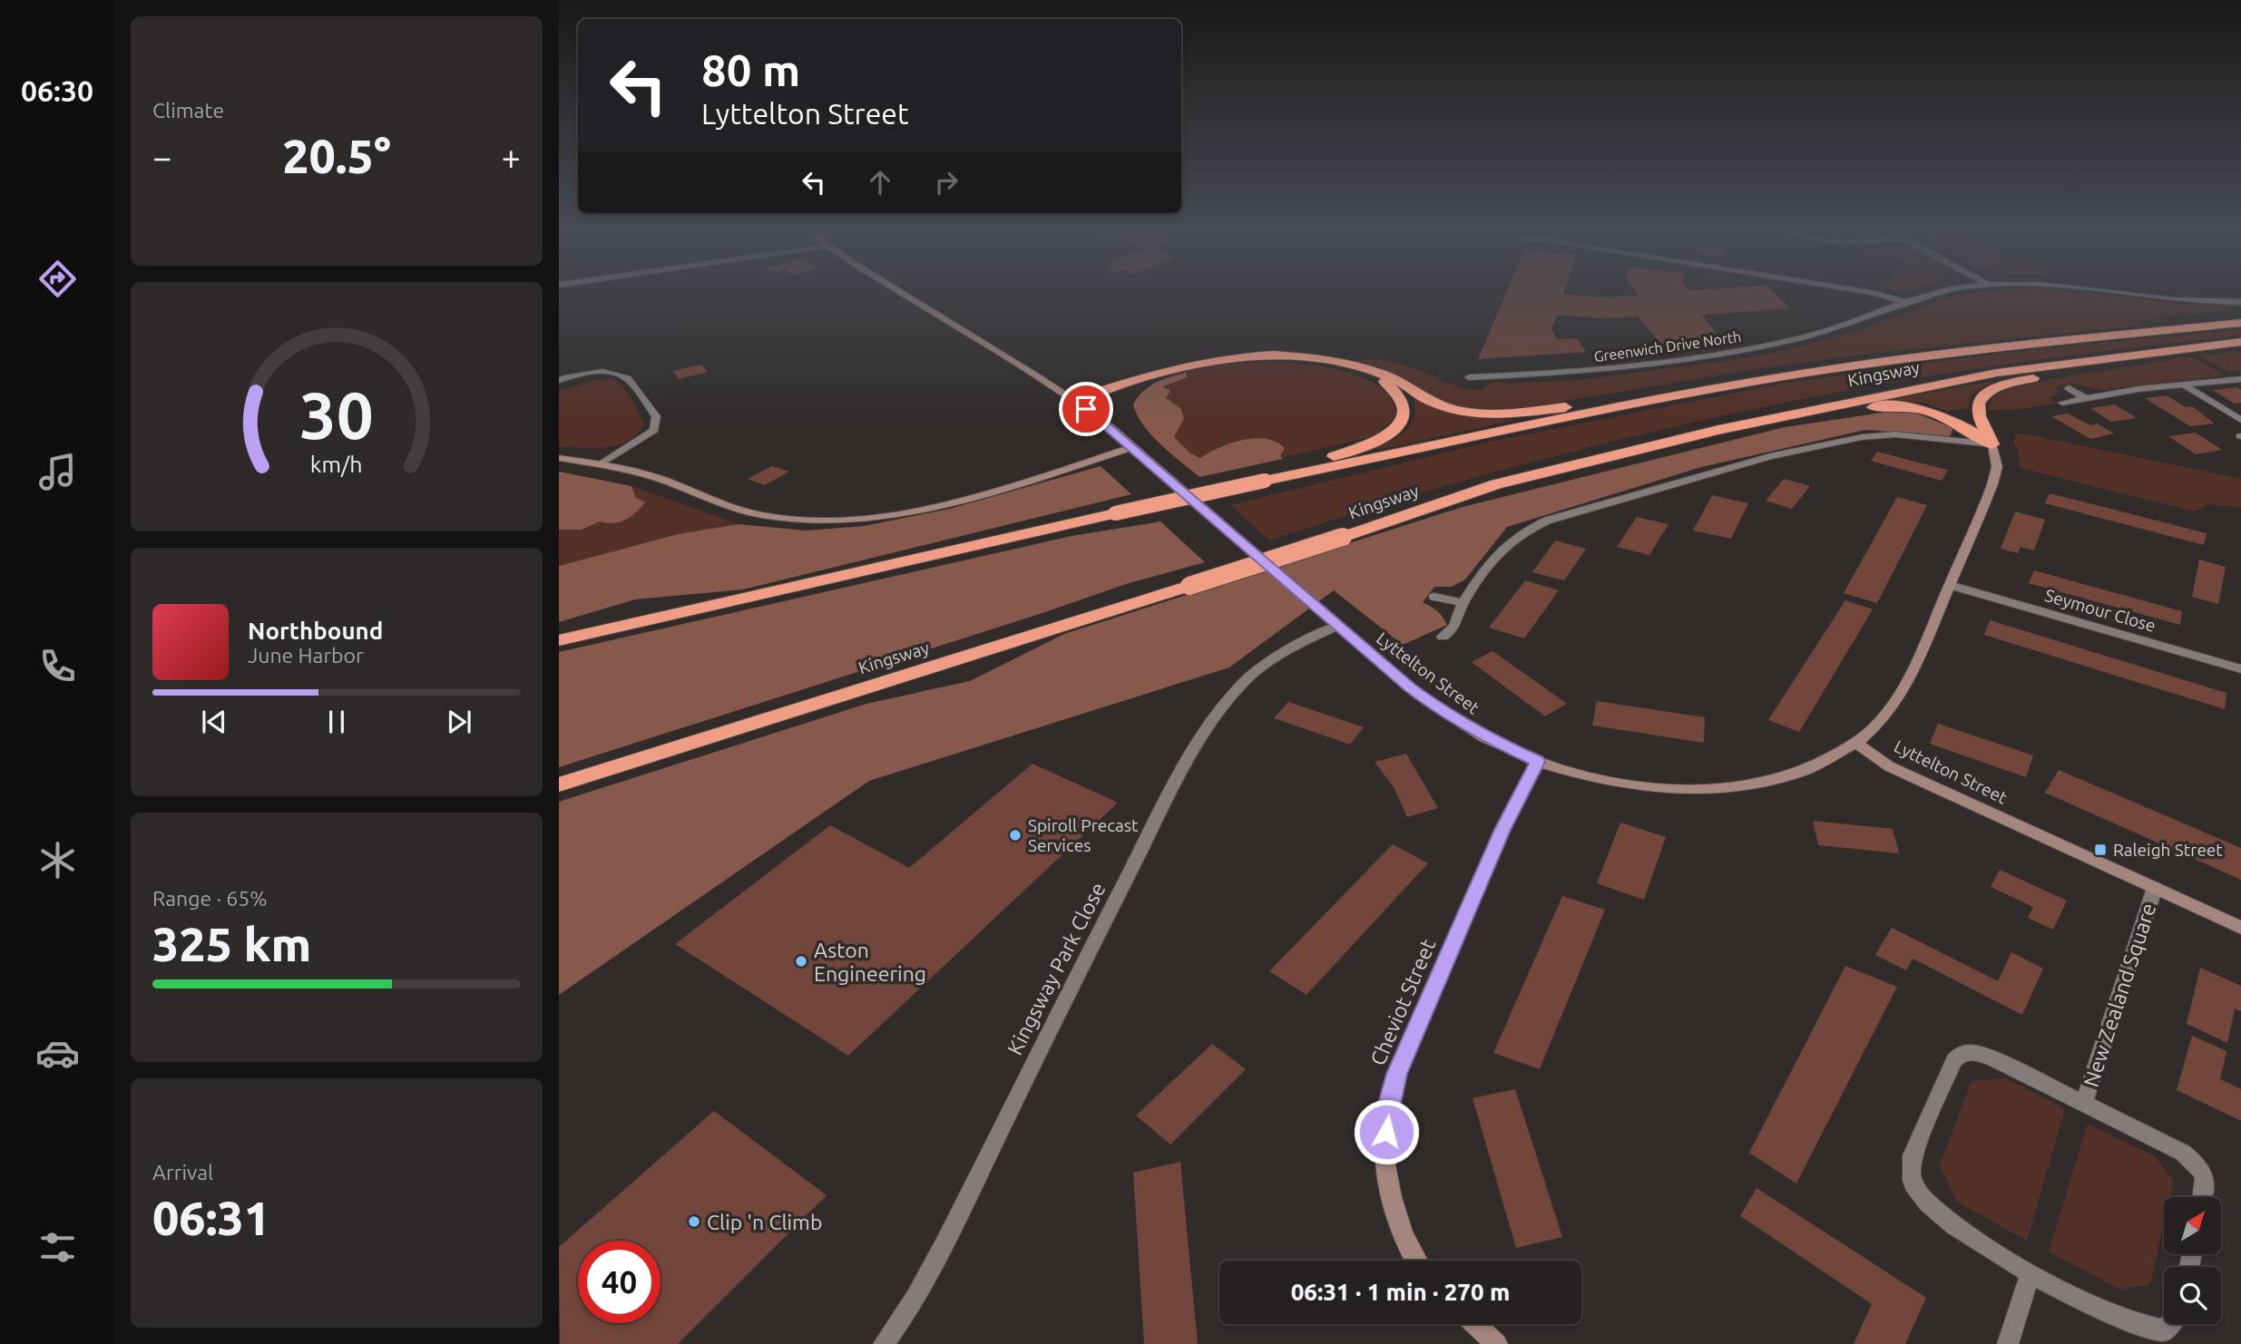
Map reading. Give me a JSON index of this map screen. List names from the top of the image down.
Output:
{
  "streets": {
    "highway": ["Kingsway"],
    "street": [
      "Greenwich Drive North",
      "Seymour Close",
      "Lyttelton Street",
      "Kingsway Park Close",
      "New Zealand Square",
      "Cheviot Street"
    ]
  },
  "crossings": [
    ["Lyttelton Street", "Kingsway Park Close"],
    ["Lyttelton Street", "New Zealand Square"],
    ["Lyttelton Street", "Cheviot Street"]
  ],
  "places": {
    "other": ["Spiroll Precast Services", "Aston Engineering", "Clip 'n Climb"],
    "transit": ["Raleigh Street"]
  },
  "north": "top right",
  "page": {
    "tabs": "06:30",
    "tile": [
      "Climate",
      ["Range · 65%", "325 km"],
      ["Arrival", "06:31"]
    ],
    "turn": ["80 m", "Lyttelton Street"],
    "heat": ["−", "20.5°", "+"],
    "song": ["Northbound", "June Harbor"],
    "limit": "40",
    "trip": "06:31 · 1 min · 270 m",
    "gauge": ["30", "km/h"]
  }
}
